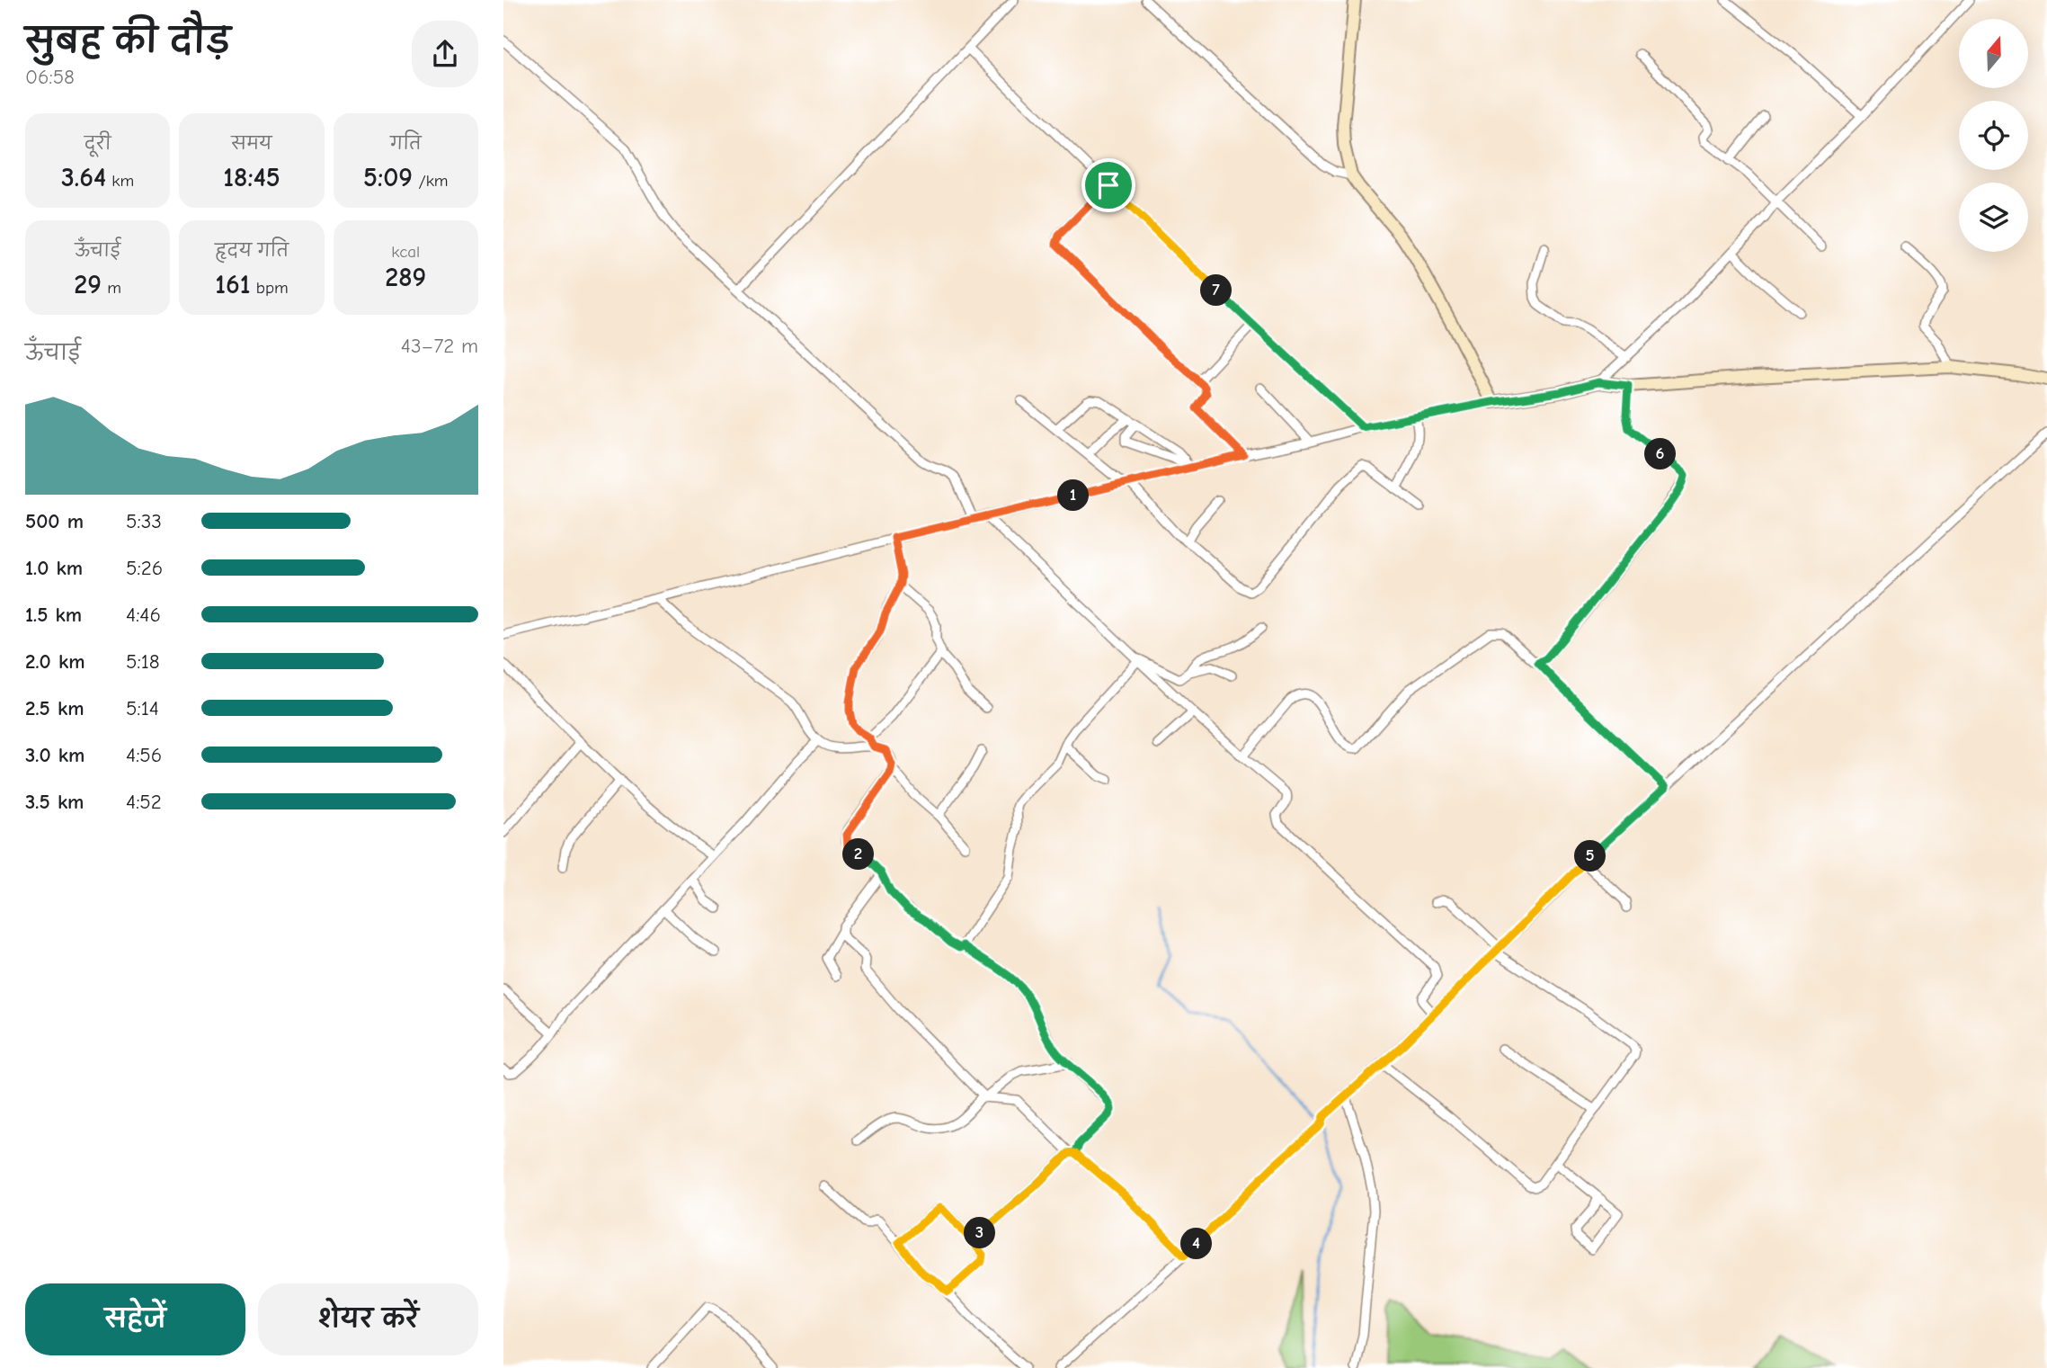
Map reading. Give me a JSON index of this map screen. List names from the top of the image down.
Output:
{
  "north": "top",
  "page": {
    "heading": ["सुबह की दौड़", "06:58"],
    "stats": [
      ["दूरी", "3.64 km"],
      ["समय", "18:45"],
      ["गति", "5:09 /km"],
      ["ऊँचाई", "29 m"],
      ["हृदय गति", "161 bpm"],
      ["kcal", "289"]
    ],
    "pins": [
      "7",
      "6",
      "1",
      "2",
      "5",
      "3",
      "4"
    ],
    "chart": ["ऊँचाई", "43–72 m"],
    "list": [
      {
        "name": "500 m",
        "note": "5:33"
      },
      {
        "name": "1.0 km",
        "note": "5:26"
      },
      {
        "name": "1.5 km",
        "note": "4:46"
      },
      {
        "name": "2.0 km",
        "note": "5:18"
      },
      {
        "name": "2.5 km",
        "note": "5:14"
      },
      {
        "name": "3.0 km",
        "note": "4:56"
      },
      {
        "name": "3.5 km",
        "note": "4:52"
      }
    ],
    "buttons": ["सहेजें", "शेयर करें"]
  }
}
